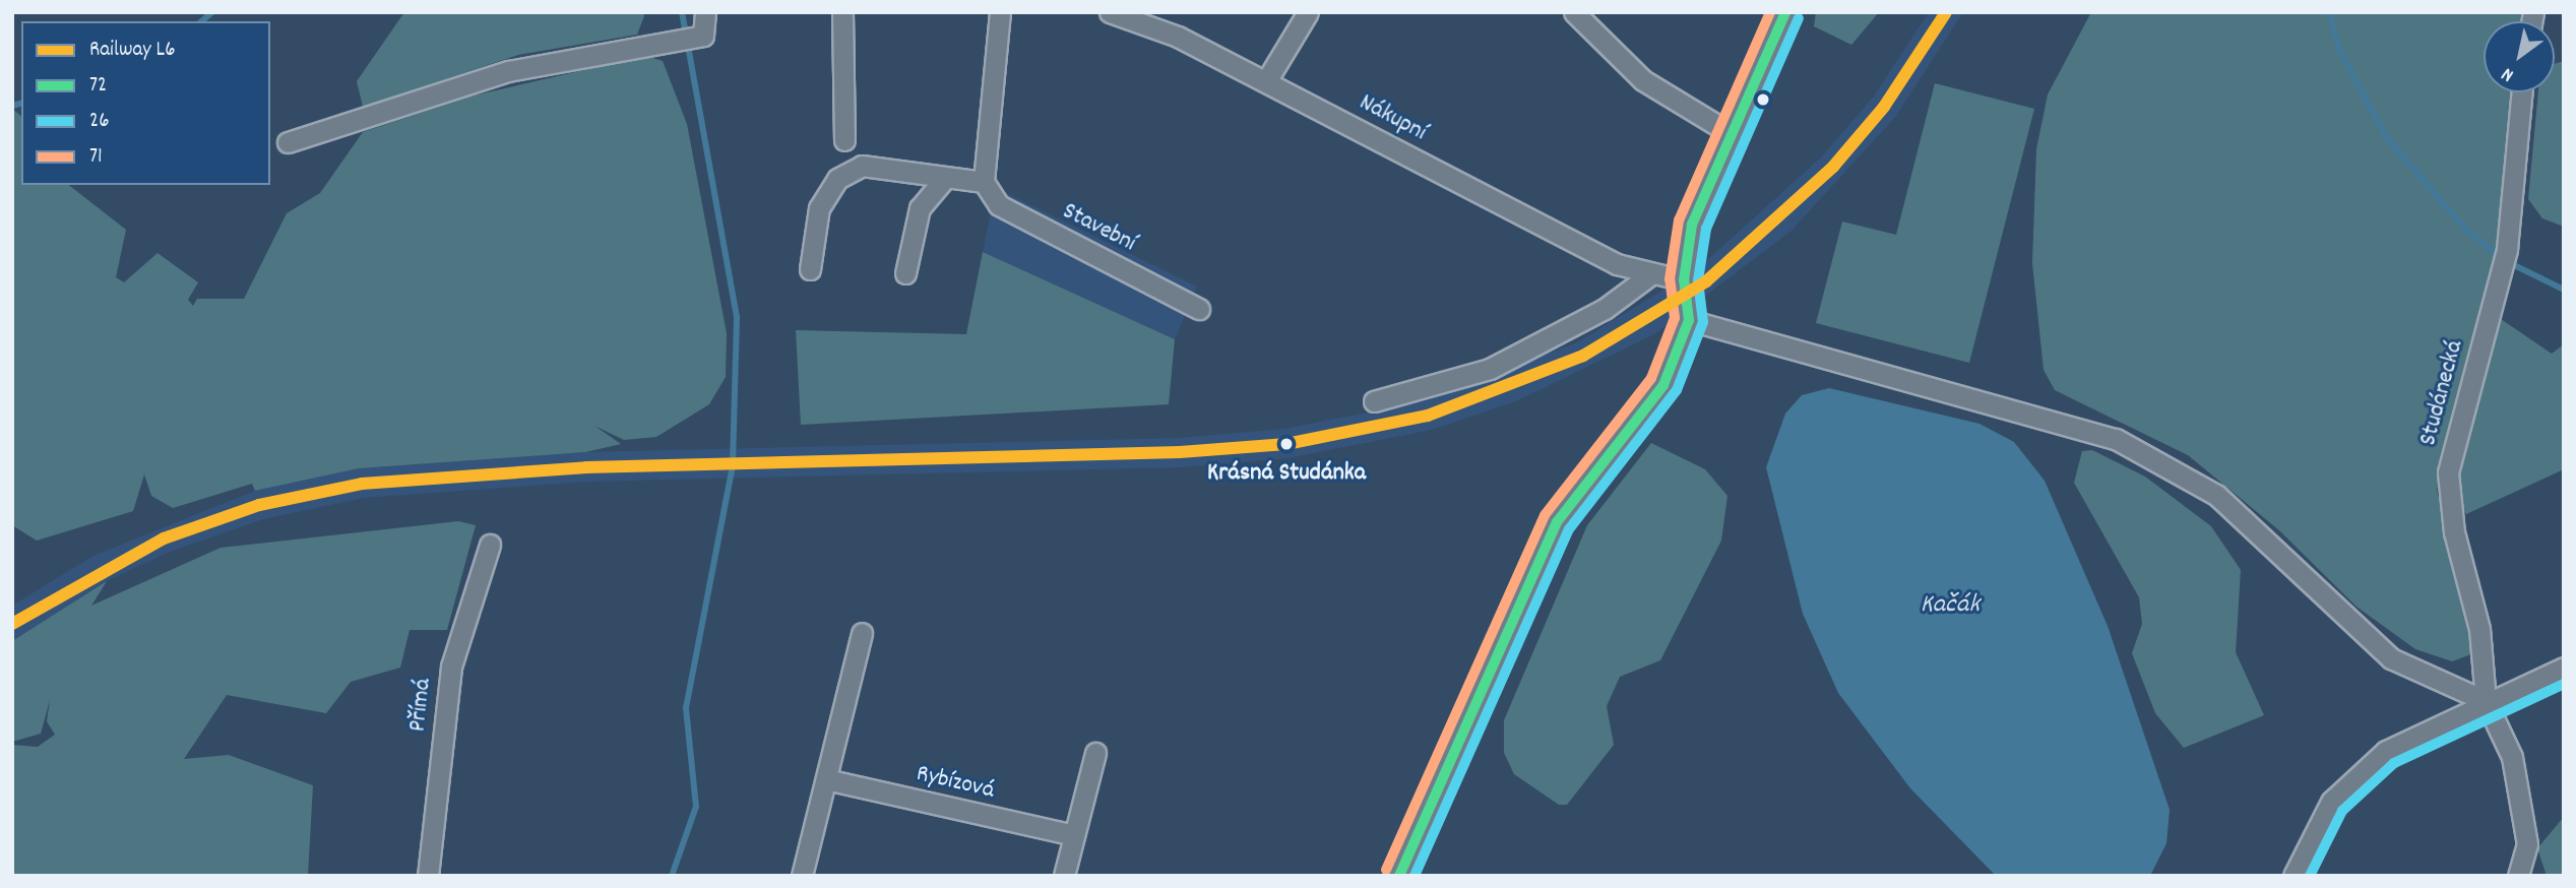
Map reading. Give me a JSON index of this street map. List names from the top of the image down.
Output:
{
  "streets": {
    "street": [
      "Nákupní",
      "Stavební",
      "Studánecká",
      "Přímá",
      "Rybízová"
    ]
  },
  "water": ["Kačák"],
  "places": ["Krásná Studánka"],
  "lines": [
    "rail line L6",
    "transit line 72",
    "transit line 71",
    "transit line 26"
  ],
  "legend": [
    "Railway L6",
    "72",
    "26",
    "71"
  ],
  "north": "bottom left"
}
